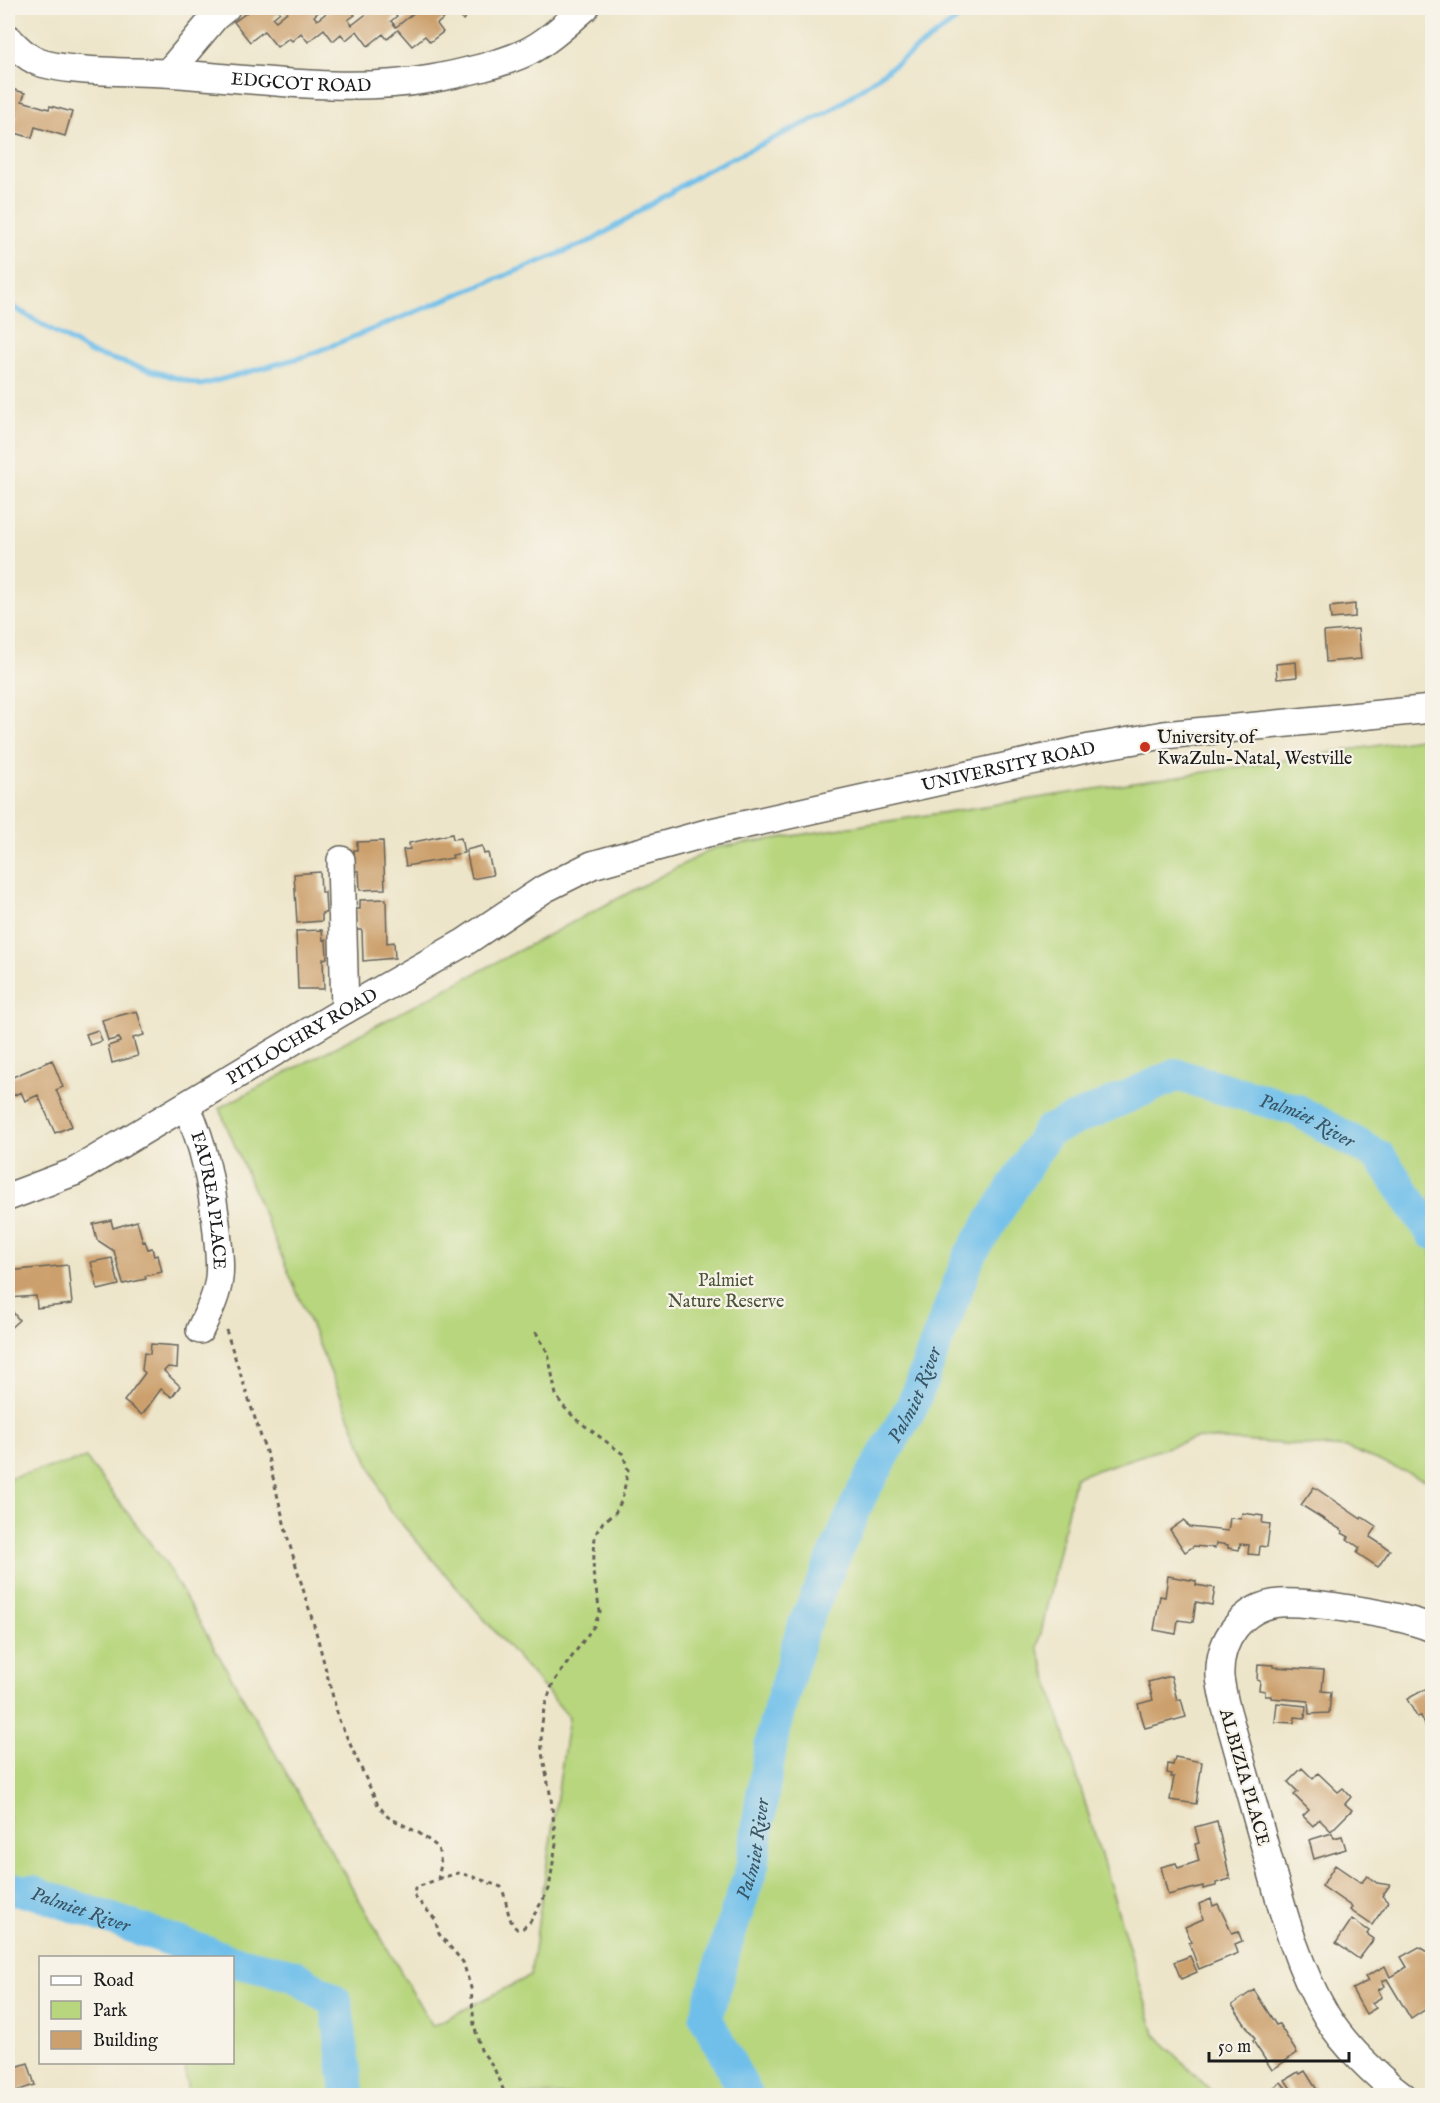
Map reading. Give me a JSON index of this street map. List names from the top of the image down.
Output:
{
  "streets": {
    "street": [
      "EDGCOT ROAD",
      "UNIVERSITY ROAD",
      "PITLOCHRY ROAD",
      "FAUREA PLACE",
      "ALBIZIA PLACE"
    ]
  },
  "crossings": [
    ["UNIVERSITY ROAD", "PITLOCHRY ROAD"],
    ["PITLOCHRY ROAD", "FAUREA PLACE"]
  ],
  "water": ["Palmiet River"],
  "parks": ["Palmiet Nature Reserve"],
  "places": ["University of KwaZulu-Natal, Westville"],
  "legend": ["Road", "Park", "Building"],
  "scale_bar": "50 m"
}
